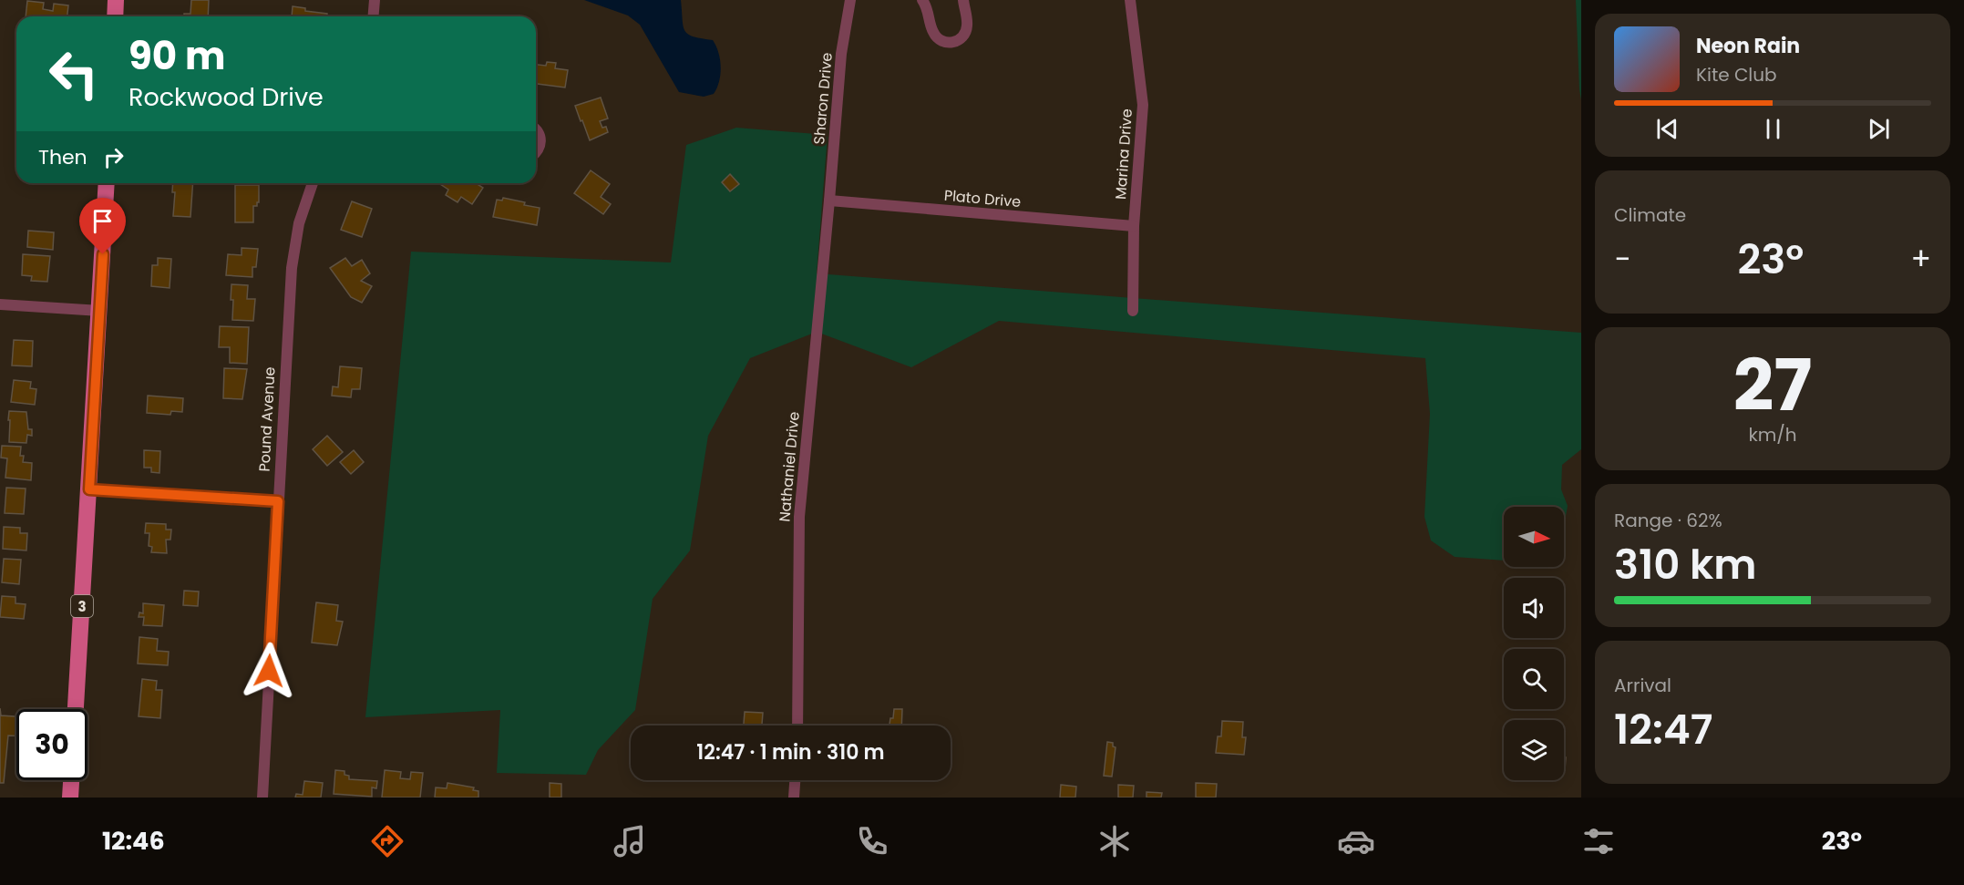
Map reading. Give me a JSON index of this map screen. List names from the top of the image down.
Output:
{
  "streets": {
    "main road": ["3"],
    "street": [
      "Sharon Drive",
      "Marina Drive",
      "Plato Drive",
      "Pound Avenue",
      "Nathaniel Drive"
    ]
  },
  "crossings": [
    ["Sharon Drive", "Plato Drive"],
    ["Sharon Drive", "Nathaniel Drive"],
    ["Marina Drive", "Plato Drive"],
    ["Plato Drive", "Nathaniel Drive"]
  ],
  "north": "right",
  "page": {
    "turn": ["90 m", "Rockwood Drive"],
    "song": ["Neon Rain", "Kite Club"],
    "then": "Then",
    "tile": [
      "Climate",
      ["27", "km/h"],
      ["Range · 62%", "310 km"],
      ["Arrival", "12:47"]
    ],
    "heat": ["−", "23°", "+"],
    "limit": "30",
    "trip": "12:47 · 1 min · 310 m",
    "tabs": ["12:46", "23°"]
  }
}
